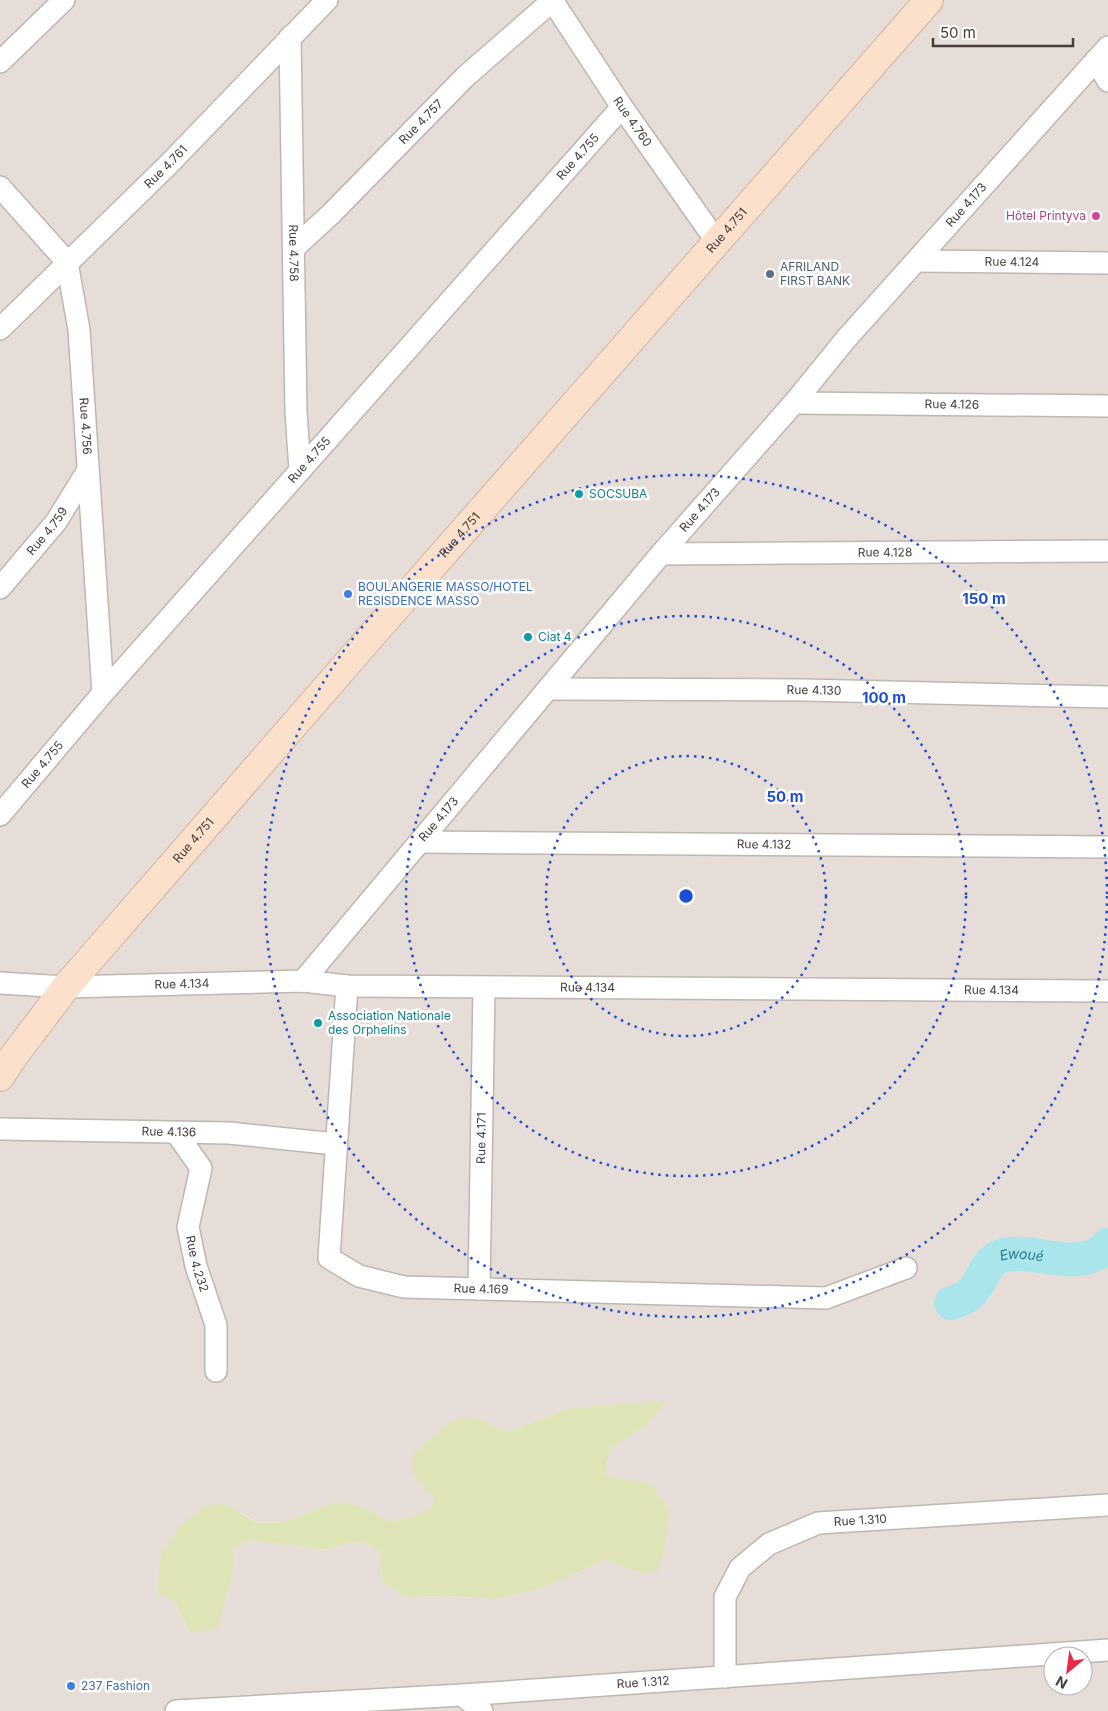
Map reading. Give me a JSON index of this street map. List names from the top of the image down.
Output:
{
  "streets": {
    "main road": ["Rue 4.751"],
    "street": [
      "Rue 4.757",
      "Rue 4.760",
      "Rue 4.755",
      "Rue 4.761",
      "Rue 4.173",
      "Rue 4.758",
      "Rue 4.124",
      "Rue 4.126",
      "Rue 4.756",
      "Rue 4.759",
      "Rue 4.128",
      "Rue 4.130",
      "Rue 4.132",
      "Rue 4.134",
      "Rue 4.136",
      "Rue 4.171",
      "Rue 4.232",
      "Rue 4.169",
      "Rue 1.310",
      "Rue 1.312"
    ]
  },
  "crossings": [
    ["Rue 4.757", "Rue 4.760"],
    ["Rue 4.757", "Rue 4.758"],
    ["Rue 4.760", "Rue 4.755"],
    ["Rue 4.760", "Rue 4.751"],
    ["Rue 4.755", "Rue 4.758"],
    ["Rue 4.755", "Rue 4.756"],
    ["Rue 4.761", "Rue 4.758"],
    ["Rue 4.761", "Rue 4.756"],
    ["Rue 4.173", "Rue 4.124"],
    ["Rue 4.173", "Rue 4.126"],
    ["Rue 4.173", "Rue 4.128"],
    ["Rue 4.173", "Rue 4.130"],
    ["Rue 4.173", "Rue 4.132"],
    ["Rue 4.173", "Rue 4.134"],
    ["Rue 4.751", "Rue 4.134"],
    ["Rue 4.756", "Rue 4.759"],
    ["Rue 4.134", "Rue 4.171"],
    ["Rue 4.134", "Rue 4.169"],
    ["Rue 4.136", "Rue 4.232"],
    ["Rue 4.136", "Rue 4.169"],
    ["Rue 4.171", "Rue 4.169"],
    ["Rue 1.310", "Rue 1.312"]
  ],
  "water": ["Ewoué"],
  "places": [
    "Hôtel Printyva",
    "AFRILAND FIRST BANK",
    "SOCSUBA",
    "BOULANGERIE MASSO/HOTEL RESISDENCE MASSO",
    "Ciat 4",
    "Association Nationale des Orphelins",
    "237 Fashion"
  ],
  "scale_bar": "50 m",
  "north": "bottom left",
  "rings": ["150 m", "100 m", "50 m"]
}
